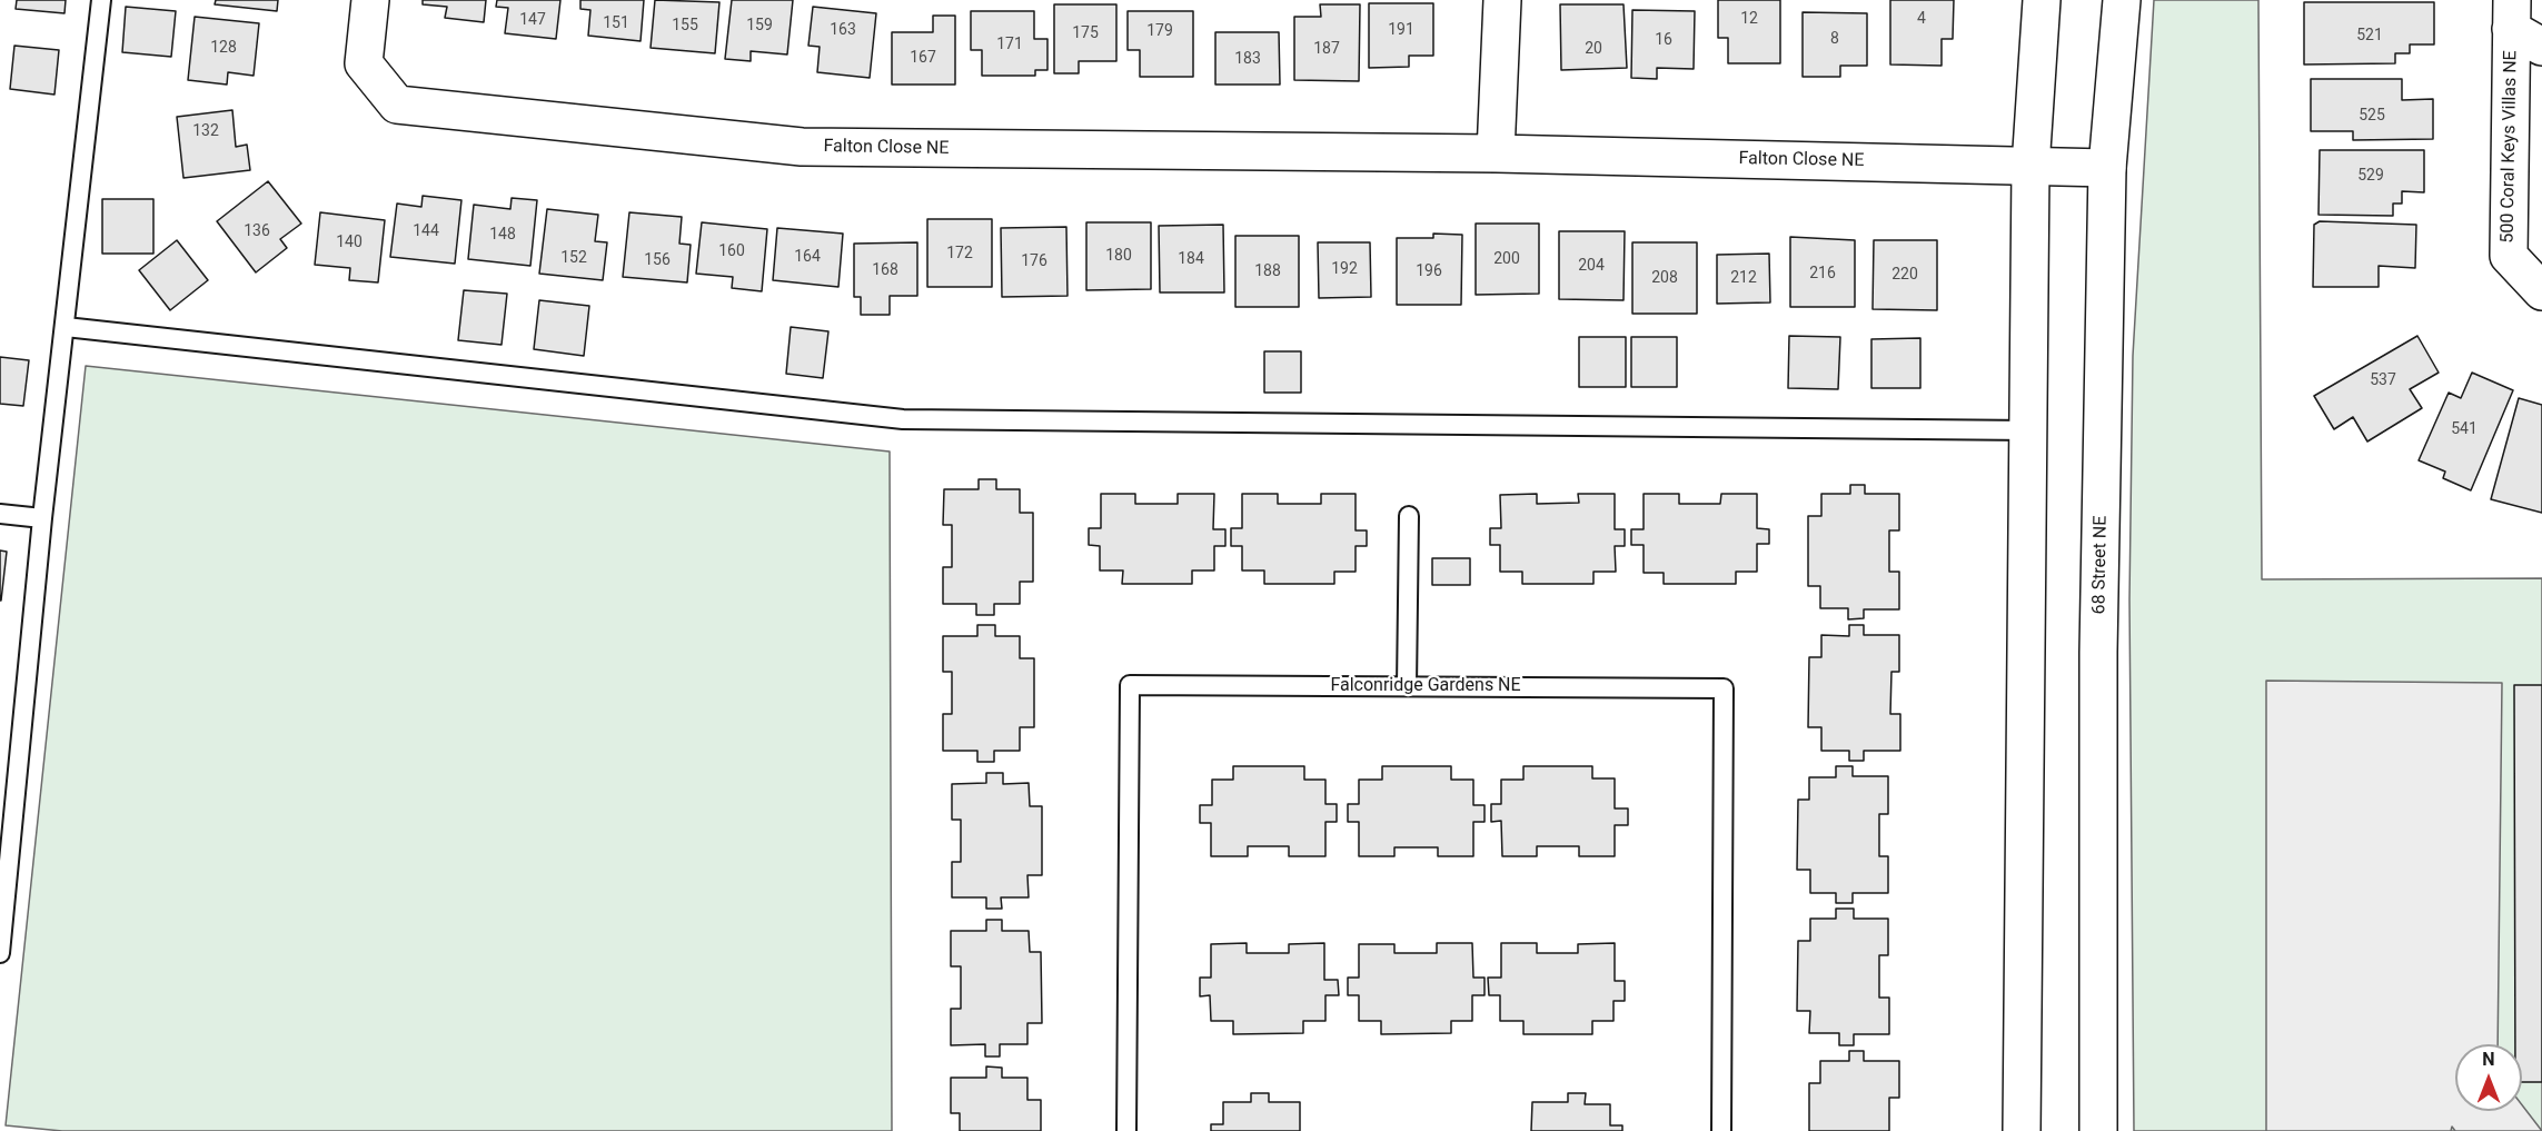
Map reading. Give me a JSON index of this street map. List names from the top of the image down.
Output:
{
  "streets": {
    "street": ["500 Coral Keys Villas NE", "Falton Close NE", "68 Street NE"],
    "lane": ["Falconridge Gardens NE"]
  },
  "crossings": [
    ["Falton Close NE", "68 Street NE"]
  ],
  "house_numbers": [
    "12",
    "4",
    "147",
    "151",
    "155",
    "159",
    "163",
    "191",
    "179",
    "175",
    "521",
    "8",
    "16",
    "171",
    "128",
    "187",
    "20",
    "167",
    "183",
    "525",
    "132",
    "529",
    "136",
    "144",
    "148",
    "140",
    "160",
    "172",
    "180",
    "164",
    "152",
    "184",
    "200",
    "156",
    "176",
    "204",
    "192",
    "168",
    "188",
    "196",
    "216",
    "220",
    "208",
    "212",
    "537",
    "541"
  ],
  "north": "top"
}
